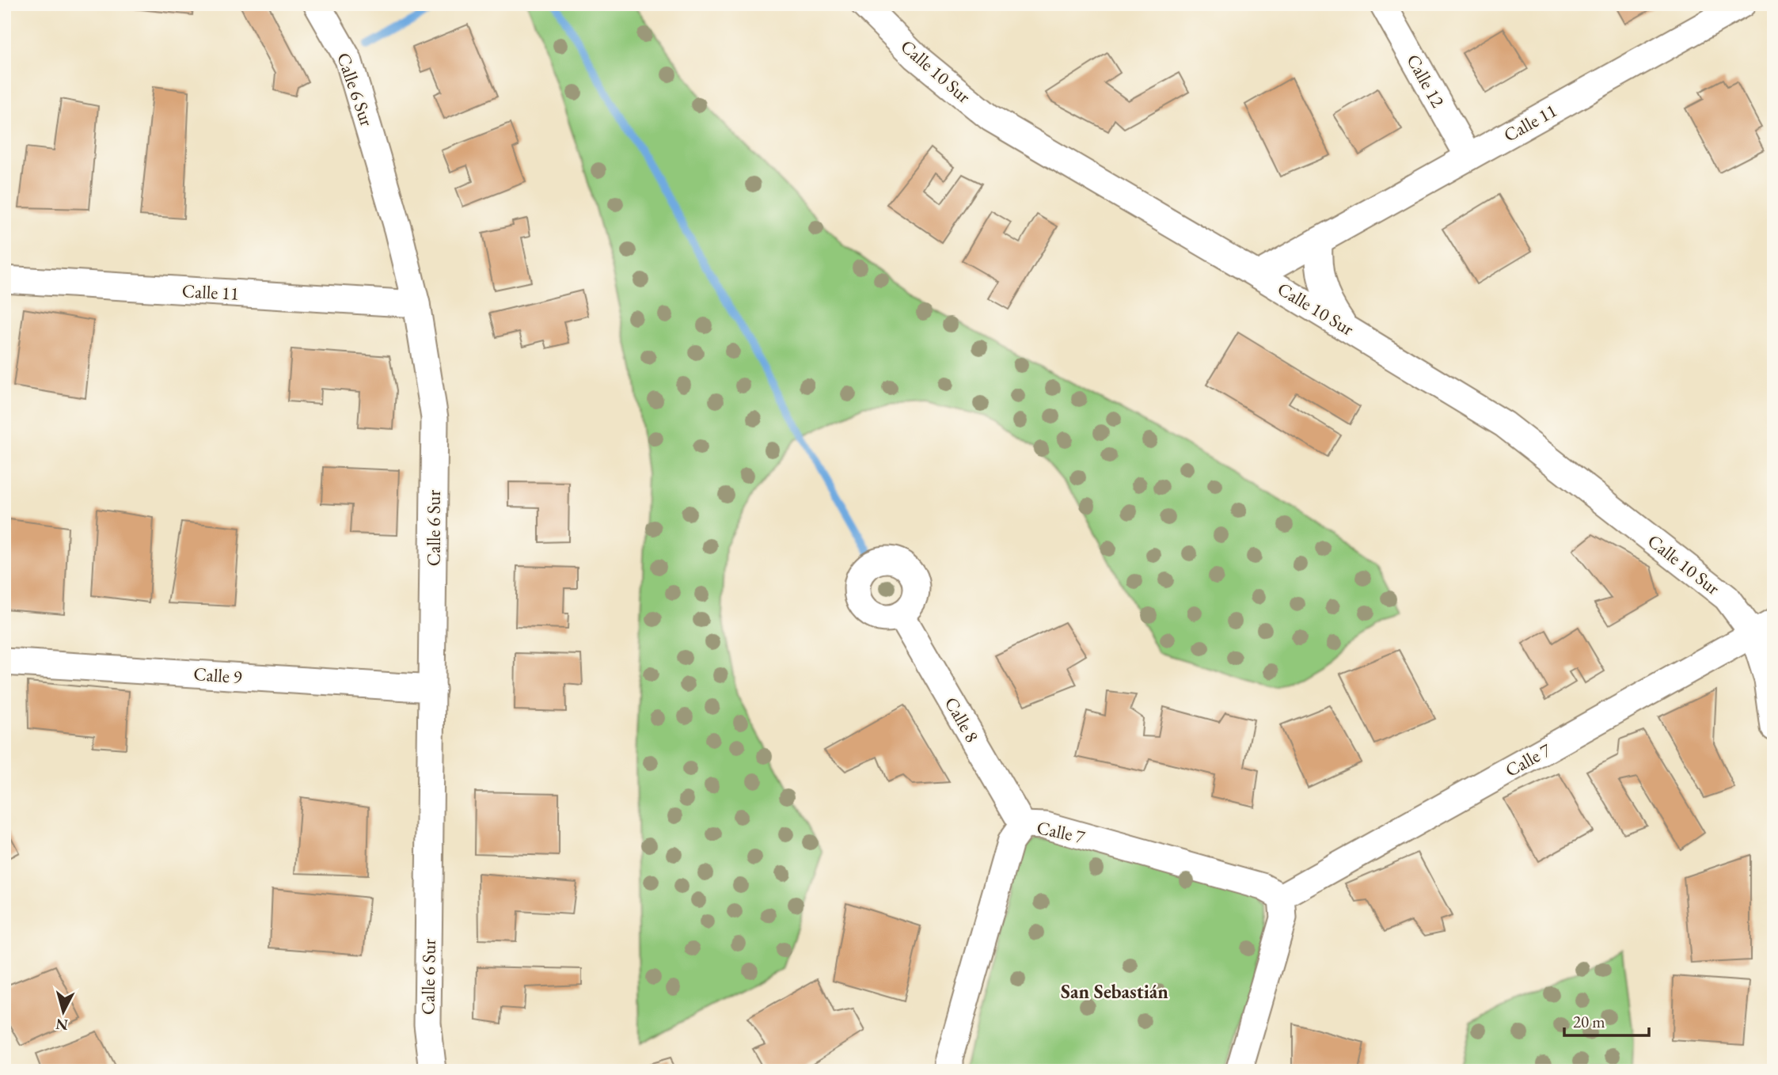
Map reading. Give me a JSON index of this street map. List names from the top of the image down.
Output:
{
  "streets": {
    "street": [
      "Calle 10 Sur",
      "Calle 12",
      "Calle 6 Sur",
      "Calle 11",
      "Calle 9",
      "Calle 8",
      "Calle 7"
    ]
  },
  "crossings": [
    ["Calle 10 Sur", "Calle 11"],
    ["Calle 10 Sur", "Calle 7"],
    ["Calle 12", "Calle 11"],
    ["Calle 6 Sur", "Calle 11"],
    ["Calle 6 Sur", "Calle 9"],
    ["Calle 8", "Calle 7"]
  ],
  "districts": ["San Sebastián"],
  "scale_bar": "20 m",
  "north": "bottom"
}
